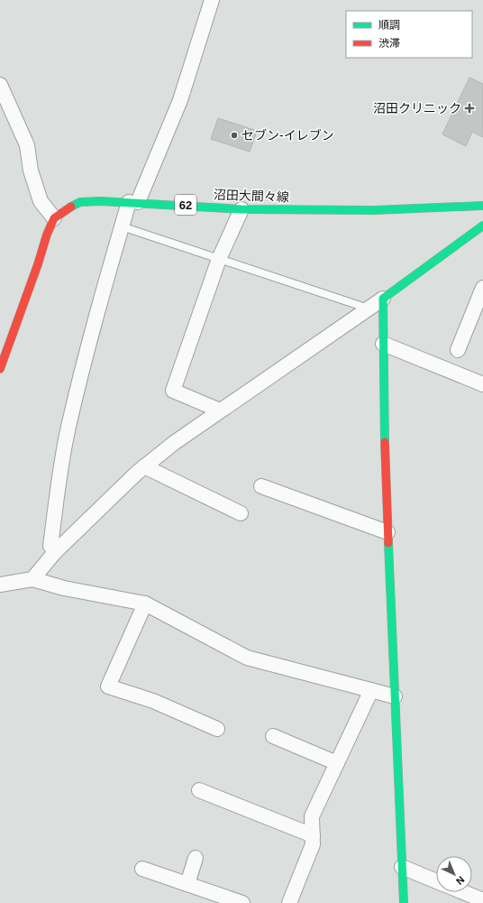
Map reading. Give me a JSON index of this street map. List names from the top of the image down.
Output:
{
  "streets": {
    "street": ["沼田大間々線", "62"]
  },
  "places": {
    "health": ["沼田クリニック"],
    "other": ["セブン-イレブン"]
  },
  "legend": ["順調", "渋滞"],
  "north": "bottom right"
}
